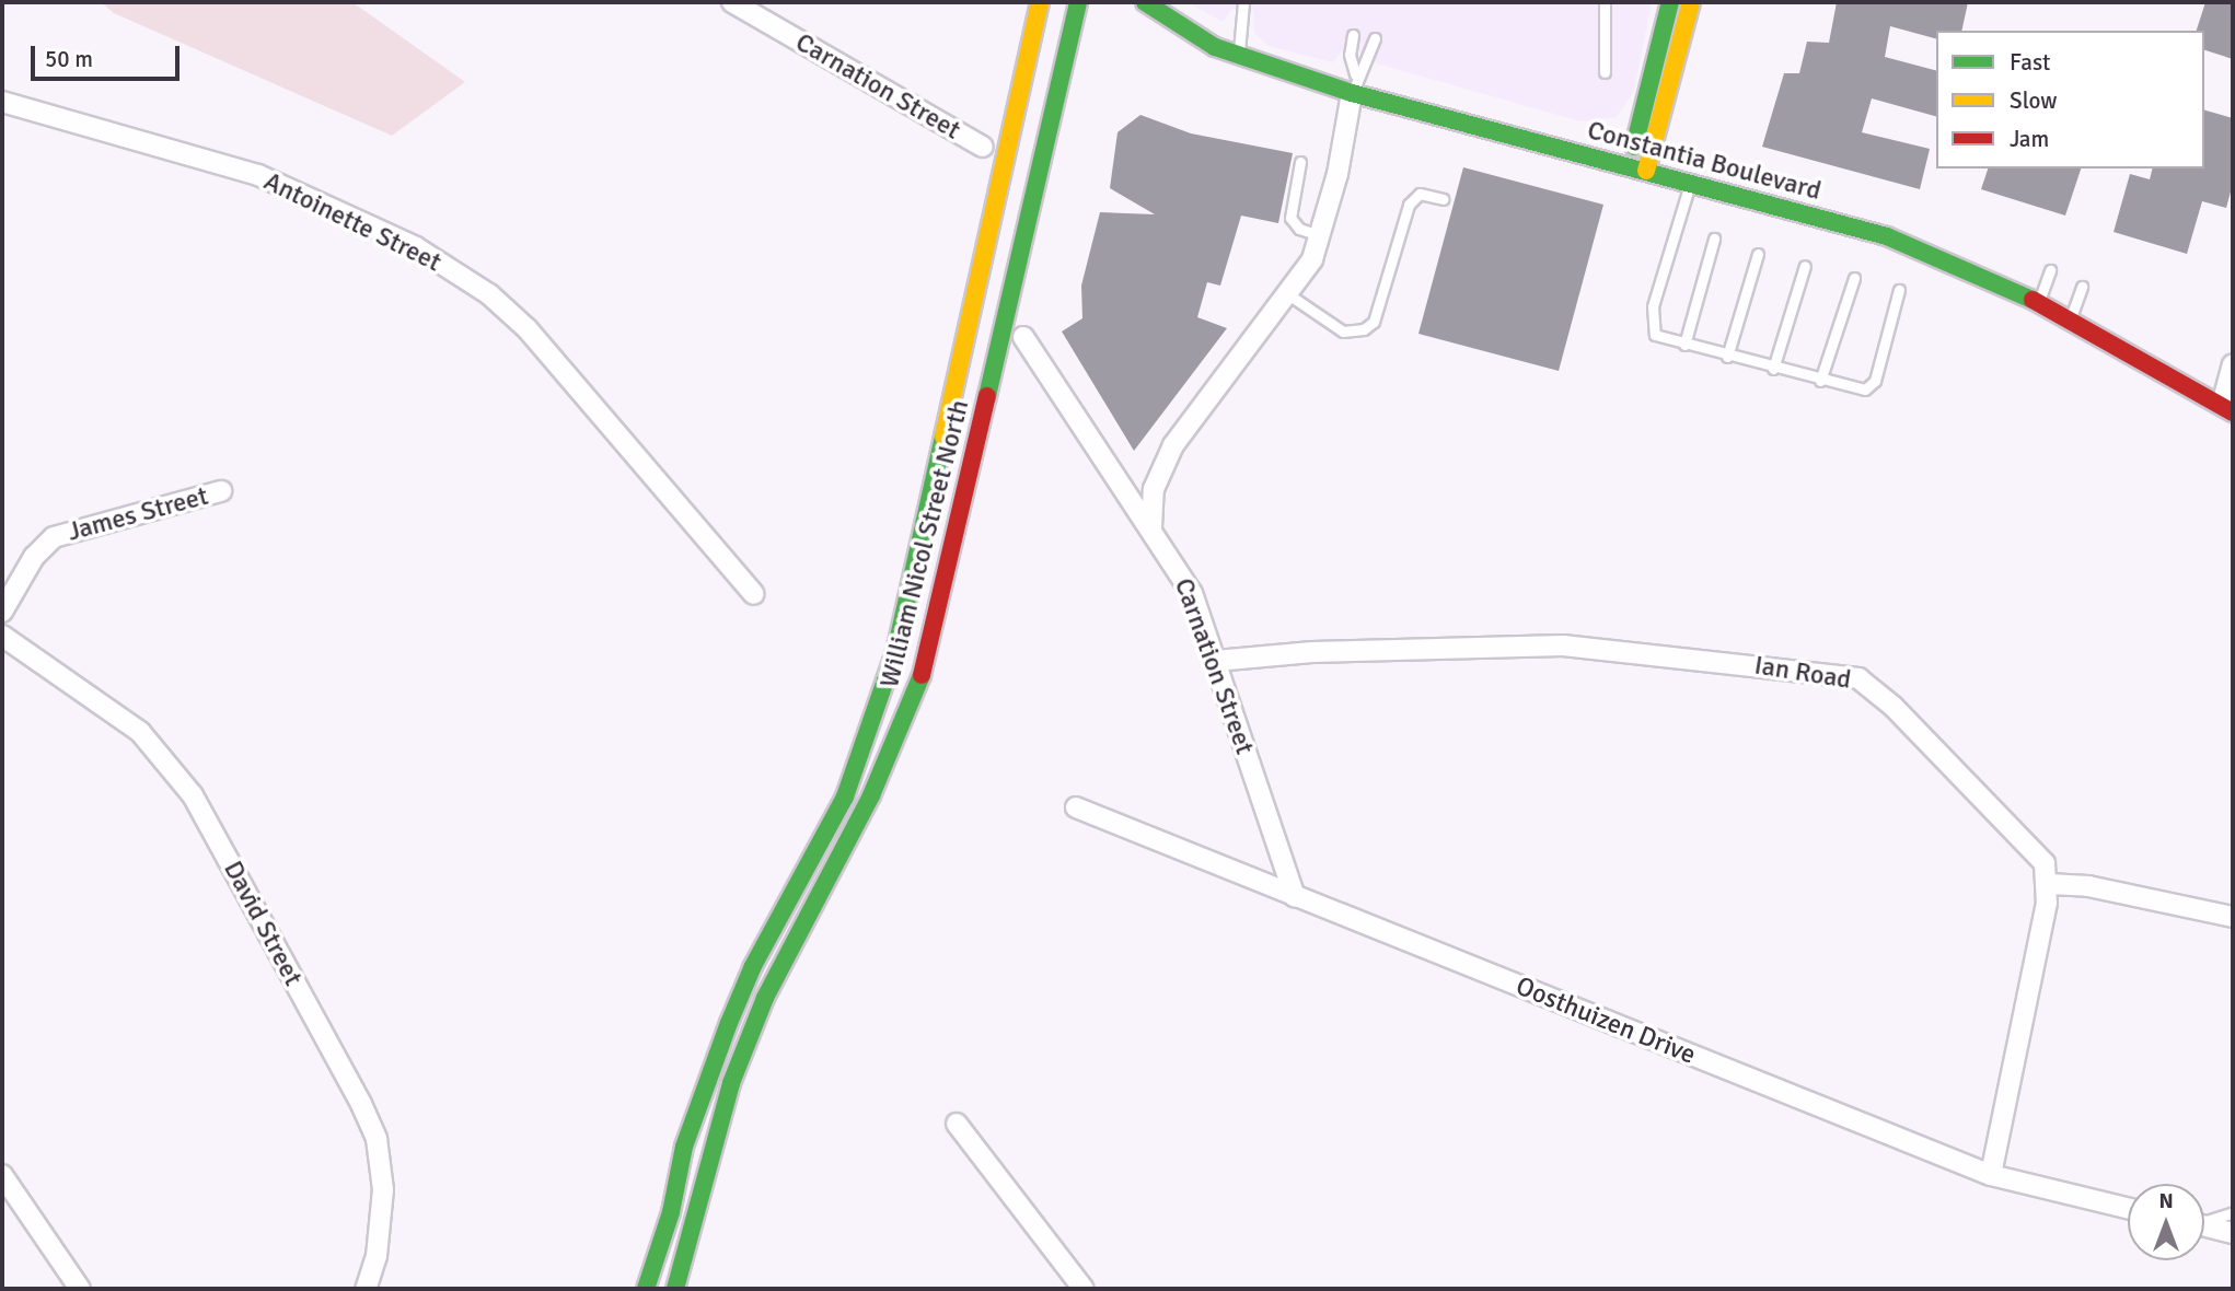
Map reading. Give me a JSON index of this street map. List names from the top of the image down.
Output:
{
  "streets": {
    "main road": ["Constantia Boulevard", "William Nicol Street North"],
    "street": [
      "Carnation Street",
      "Antoinette Street",
      "James Street",
      "Ian Road",
      "David Street",
      "Oosthuizen Drive"
    ]
  },
  "crossings": [
    ["Carnation Street", "Ian Road"],
    ["Carnation Street", "Oosthuizen Drive"]
  ],
  "legend": ["Fast", "Slow", "Jam"],
  "scale_bar": "50 m",
  "north": "top"
}
